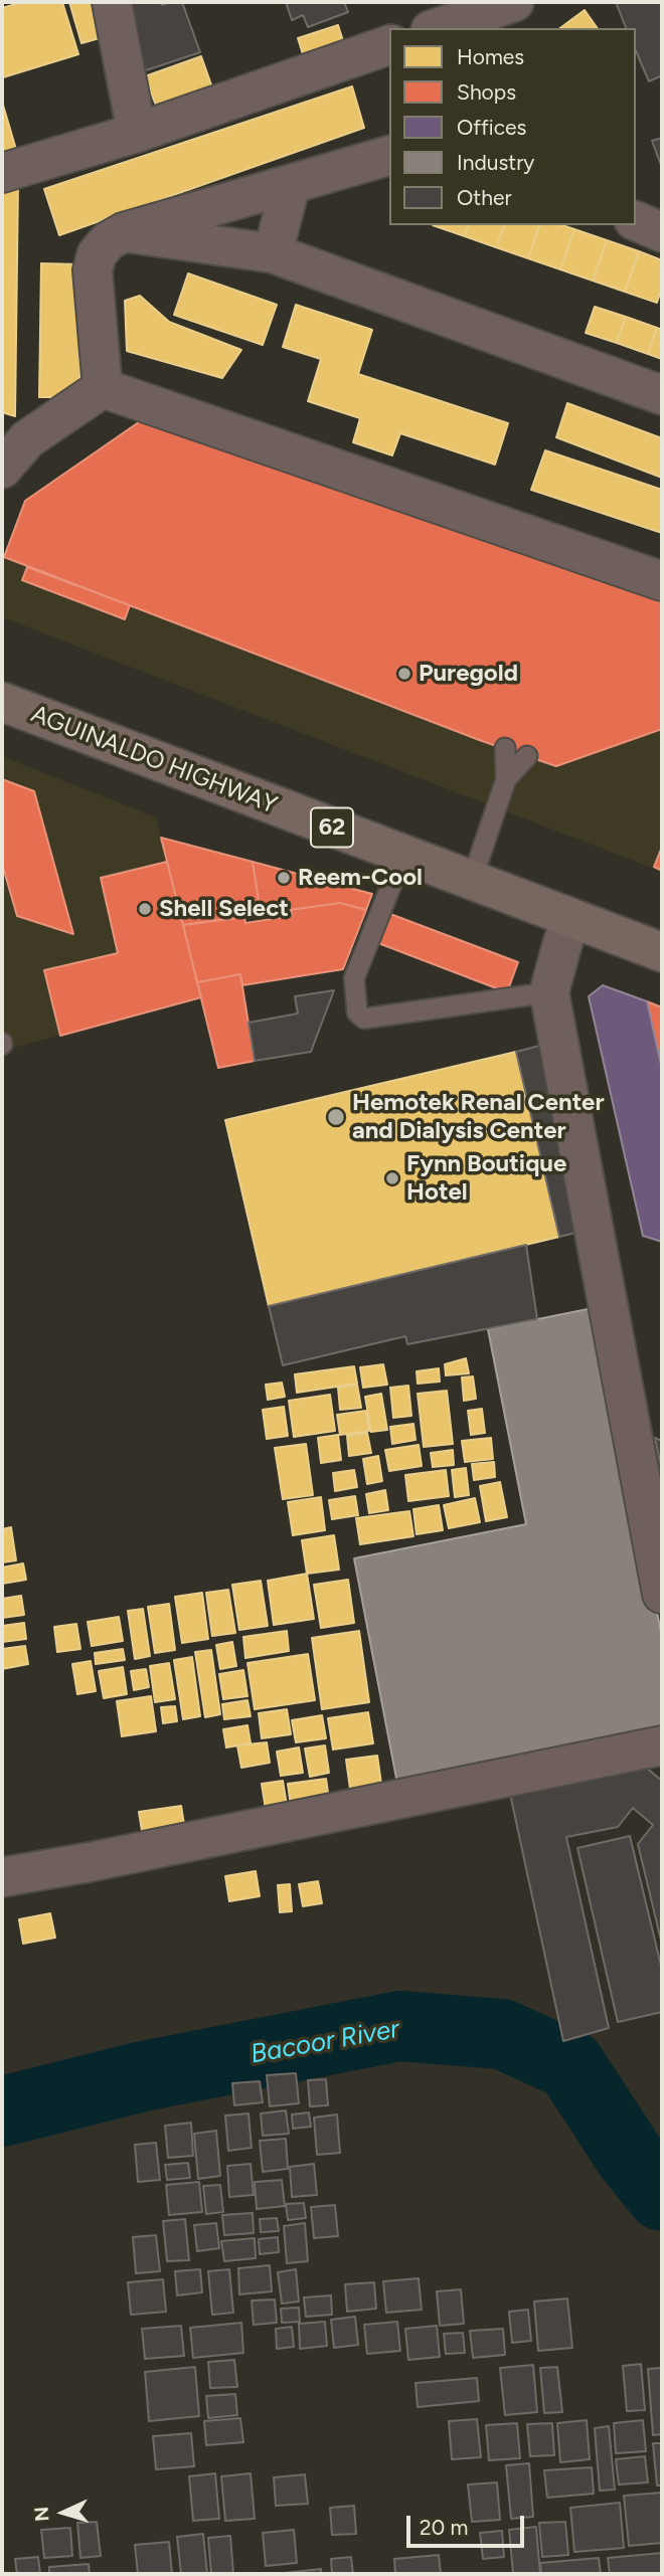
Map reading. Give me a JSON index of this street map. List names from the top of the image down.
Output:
{
  "streets": {
    "highway": ["AGUINALDO HIGHWAY", "62"]
  },
  "water": ["Bacoor River"],
  "places": [
    "Puregold",
    "Reem-Cool",
    "Shell Select",
    "Hemotek Renal Center and Dialysis Center",
    "Fynn Boutique Hotel"
  ],
  "legend": [
    "Homes",
    "Shops",
    "Offices",
    "Industry",
    "Other"
  ],
  "scale_bar": "20 m",
  "north": "left"
}
